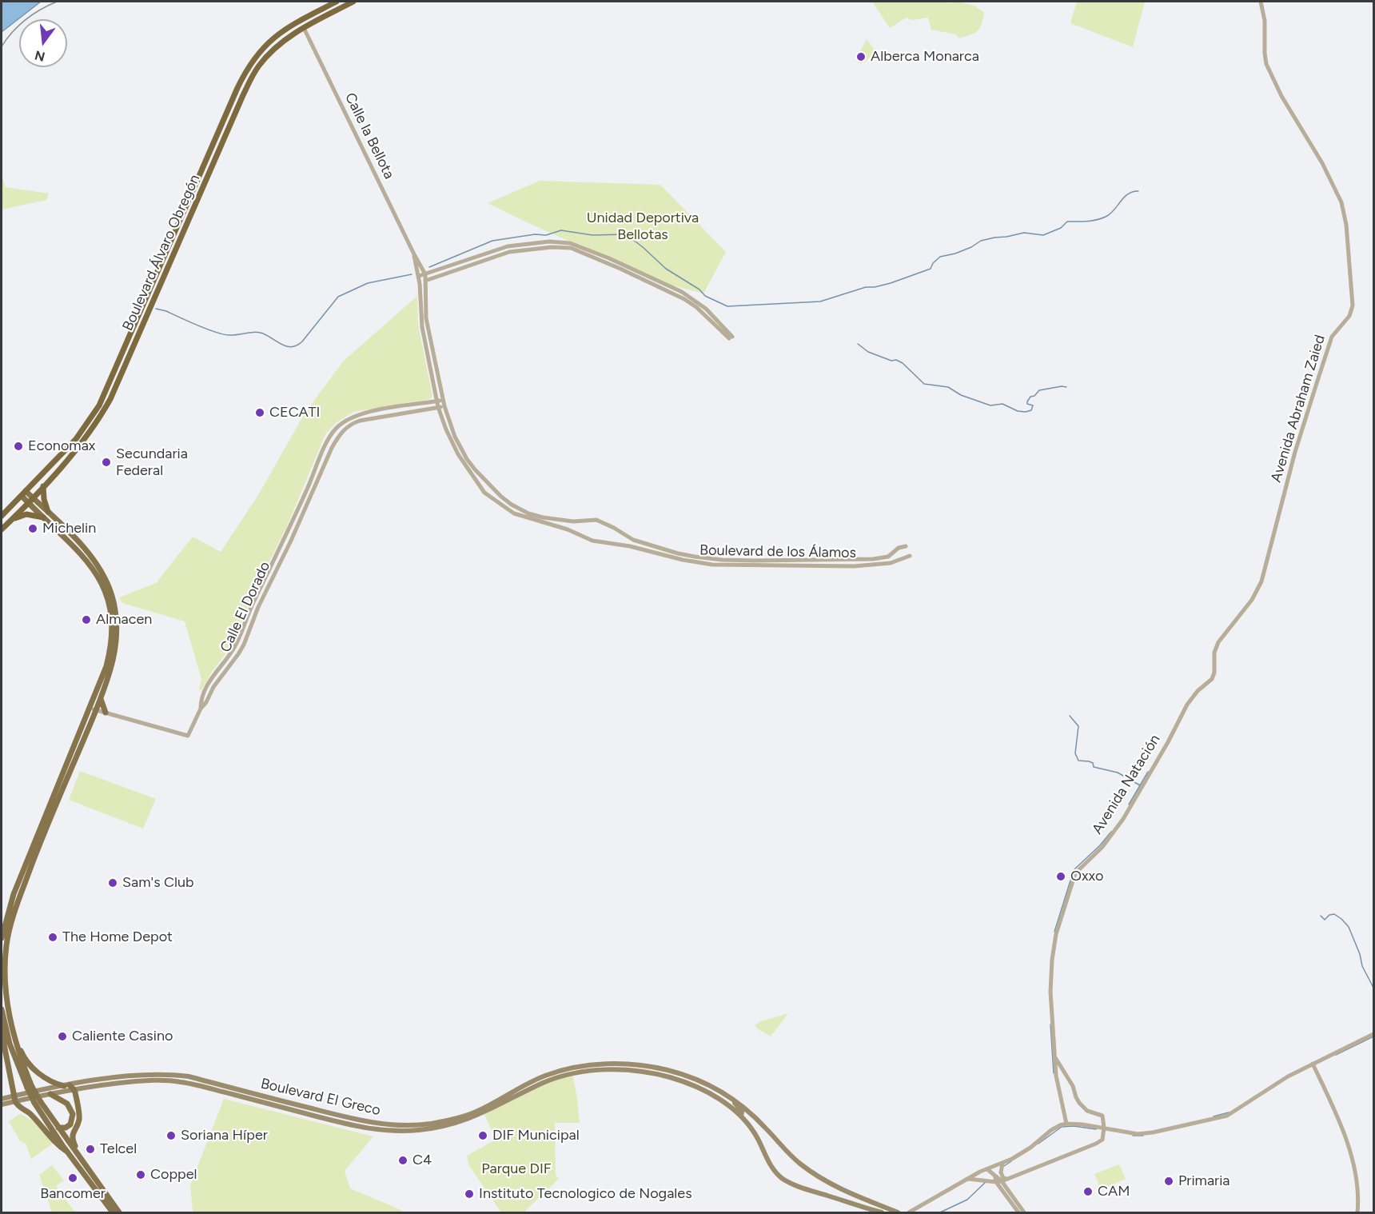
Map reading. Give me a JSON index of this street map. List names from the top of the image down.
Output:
{
  "streets": {
    "highway": ["Boulevard Álvaro Obregón"],
    "main road": ["Boulevard El Greco"],
    "street": [
      "Calle la Bellota",
      "Avenida Abraham Zaied",
      "Boulevard de los Álamos",
      "Calle El Dorado",
      "Avenida Natación"
    ]
  },
  "crossings": [
    ["Calle la Bellota", "Boulevard Álvaro Obregón"],
    ["Calle la Bellota", "Boulevard de los Álamos"],
    ["Avenida Abraham Zaied", "Avenida Natación"],
    ["Boulevard de los Álamos", "Calle El Dorado"]
  ],
  "parks": ["Unidad Deportiva Bellotas", "Parque DIF"],
  "places": [
    "Alberca Monarca",
    "CECATI",
    "Economax",
    "Secundaria Federal",
    "Michelin",
    "Almacen",
    "Oxxo",
    "Sam's Club",
    "The Home Depot",
    "Caliente Casino",
    "Soriana Híper",
    "DIF Municipal",
    "Telcel",
    "C4",
    "Coppel",
    "Bancomer",
    "Primaria",
    "CAM",
    "Instituto Tecnologico de Nogales"
  ],
  "north": "bottom"
}
